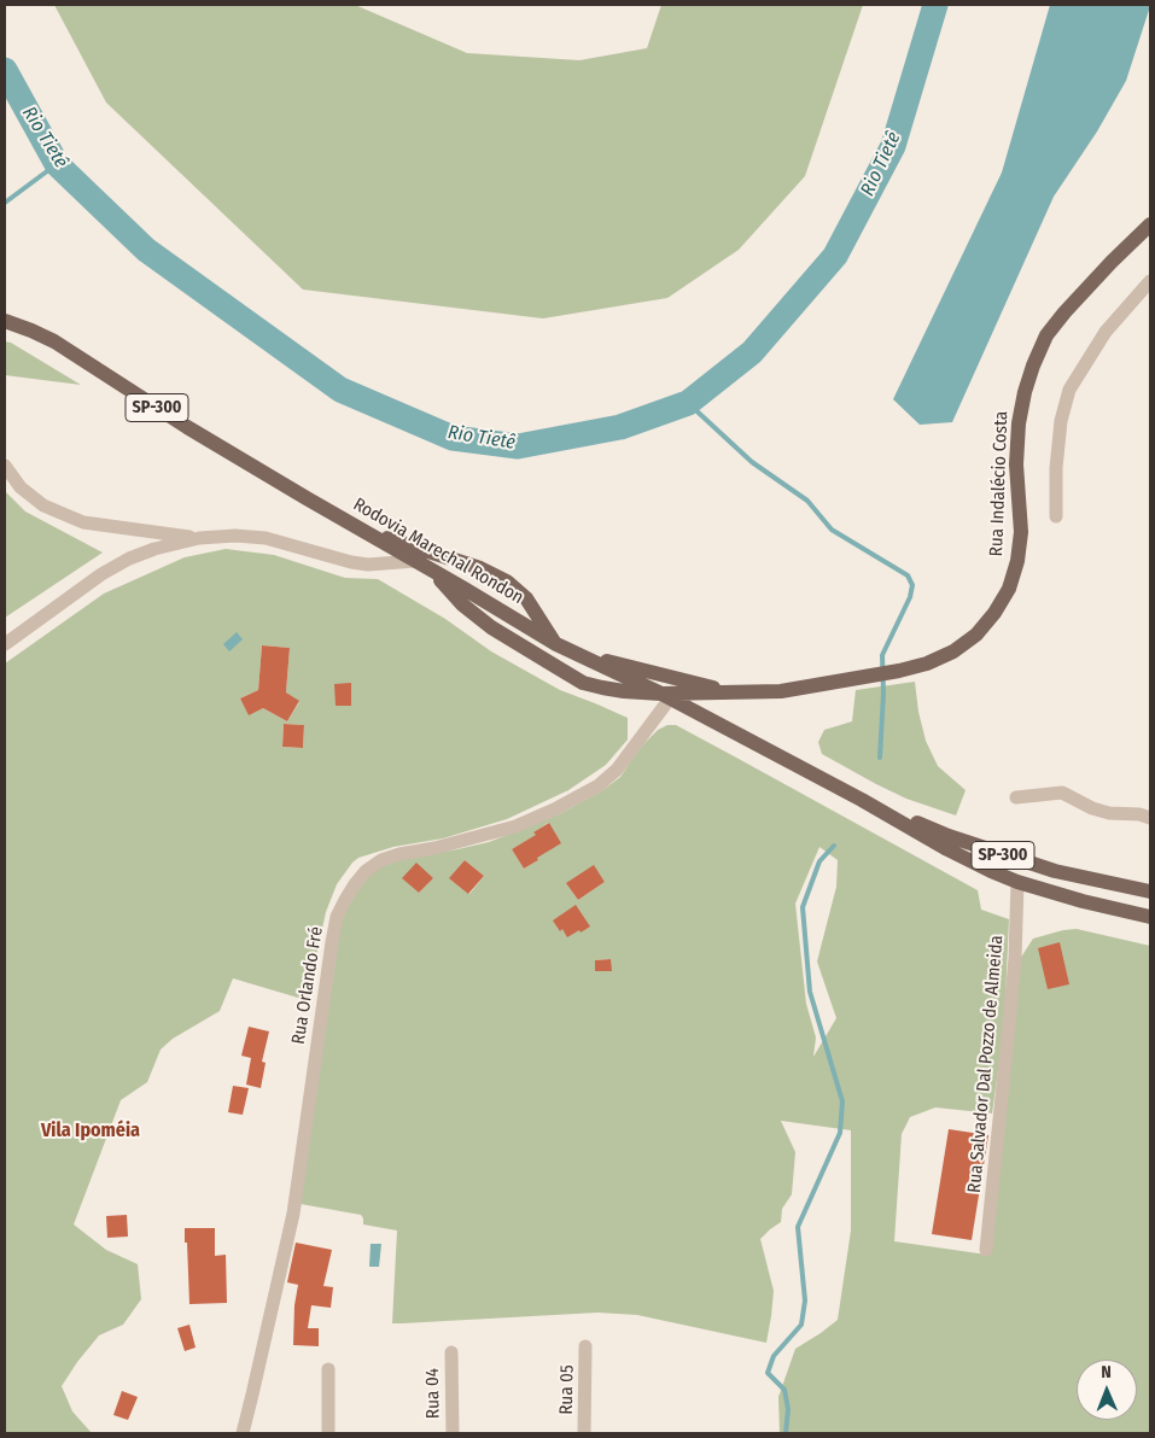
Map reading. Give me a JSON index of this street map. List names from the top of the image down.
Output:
{
  "streets": {
    "main road": ["SP-300", "Rua Indalécio Costa", "Rodovia Marechal Rondon"],
    "street": [
      "Rua Orlando Fré",
      "Rua Salvador Dal Pozzo de Almeida",
      "Rua 05",
      "Rua 04"
    ]
  },
  "crossings": [
    ["Rua Indalécio Costa", "Rodovia Marechal Rondon"],
    ["Rua Indalécio Costa", "Rua Orlando Fré"],
    ["Rodovia Marechal Rondon", "Rua Orlando Fré"],
    ["Rodovia Marechal Rondon", "Rua Salvador Dal Pozzo de Almeida"]
  ],
  "districts": ["Vila Ipoméia"],
  "water": ["Rio Tietê"],
  "north": "top"
}
